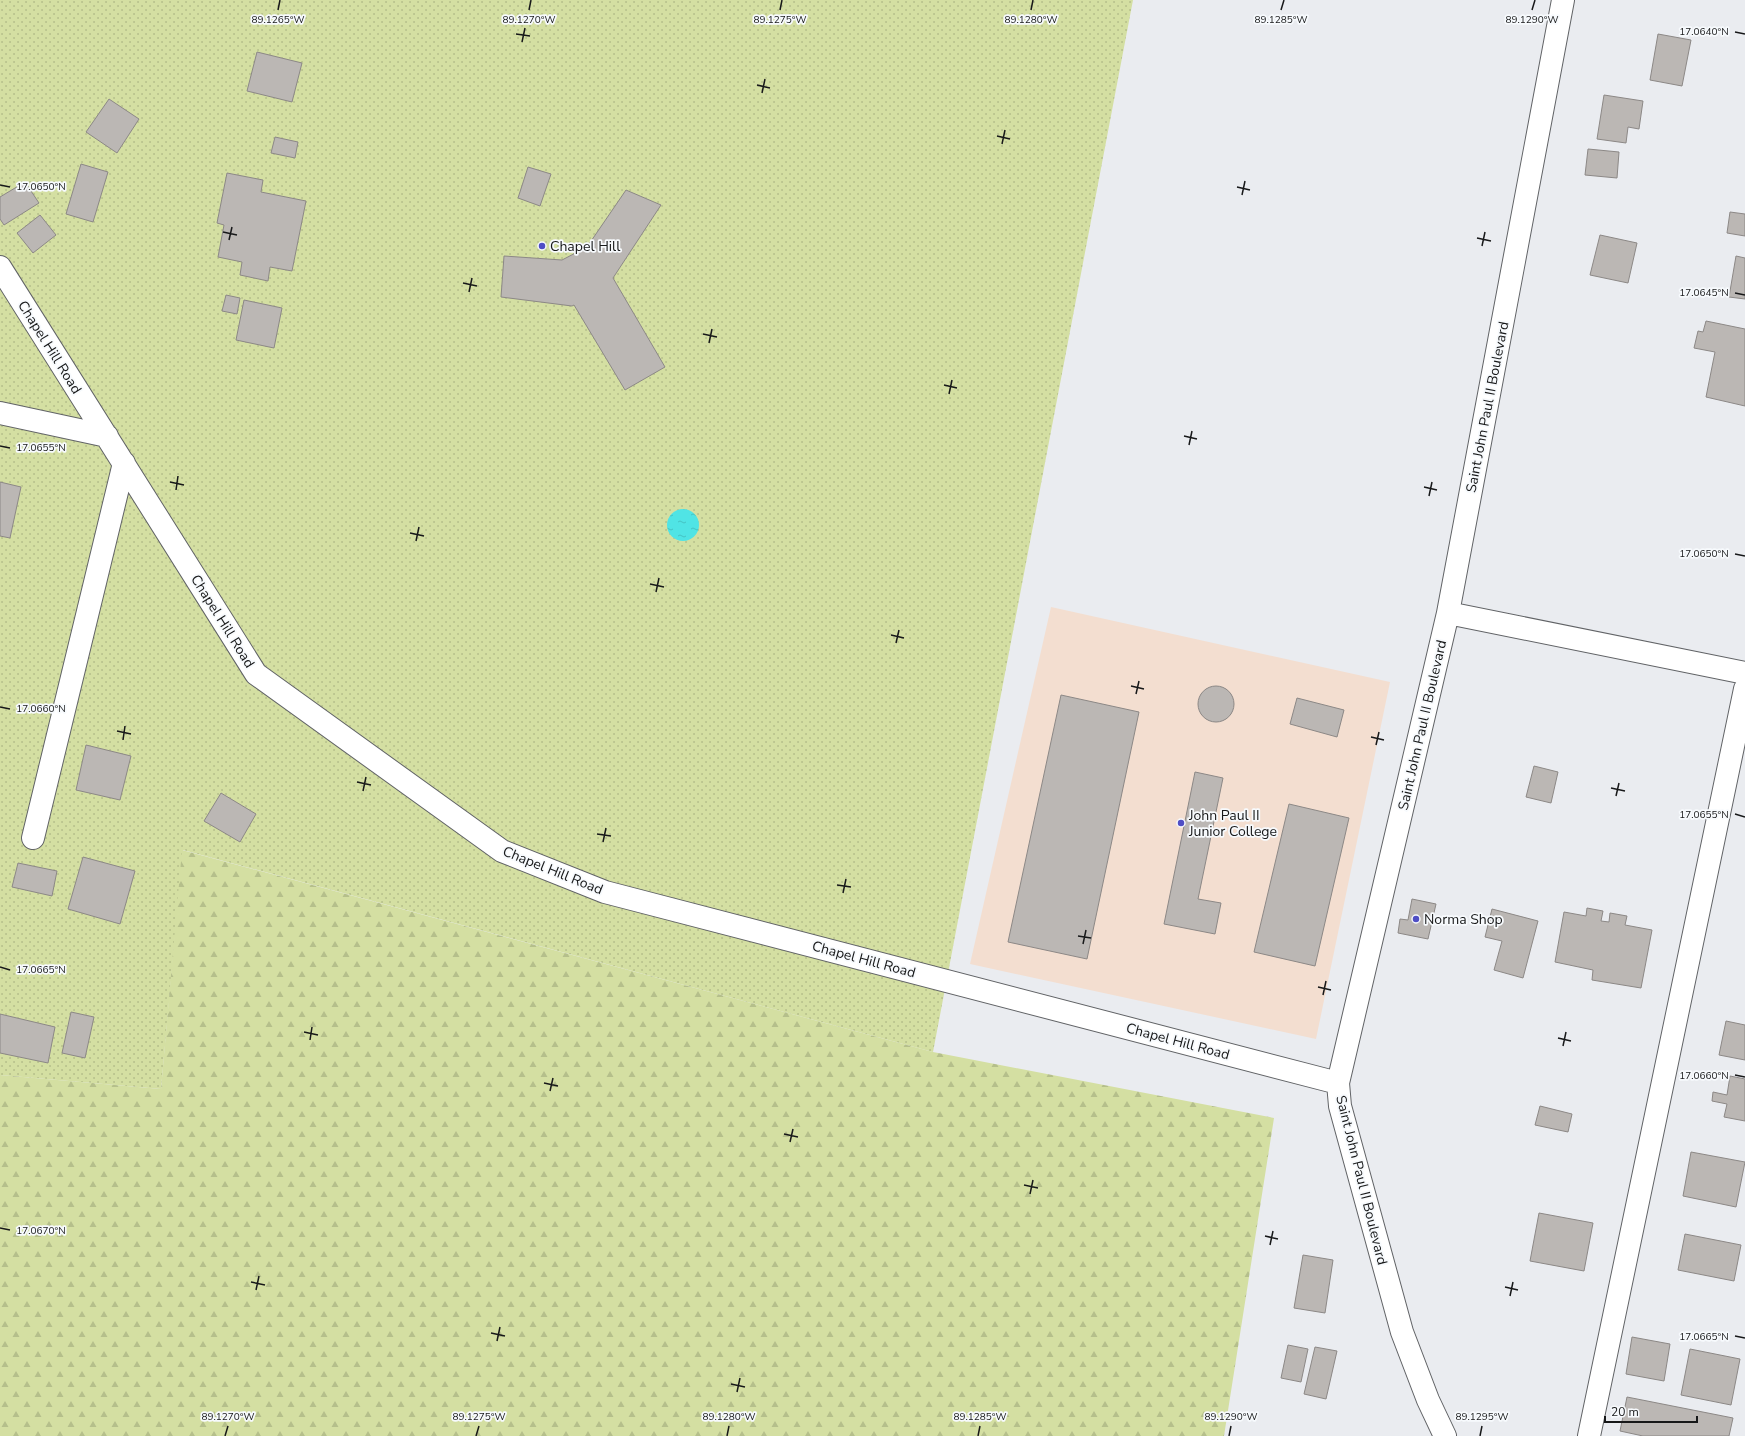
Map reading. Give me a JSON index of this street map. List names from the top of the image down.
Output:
{
  "streets": {
    "street": ["Chapel Hill Road", "Saint John Paul II Boulevard"]
  },
  "crossings": [
    ["Chapel Hill Road", "Saint John Paul II Boulevard"]
  ],
  "places": ["Chapel Hill", "John Paul II Junior College", "Norma Shop"],
  "scale_bar": "20 m",
  "coordinates": [
    "89.1265°W",
    "89.1270°W",
    "89.1275°W",
    "89.1280°W",
    "89.1285°W",
    "89.1290°W",
    "17.0640°N",
    "17.0650°N",
    "17.0645°N",
    "17.0655°N",
    "17.0660°N",
    "17.0665°N",
    "17.0670°N",
    "89.1295°W"
  ]
}
